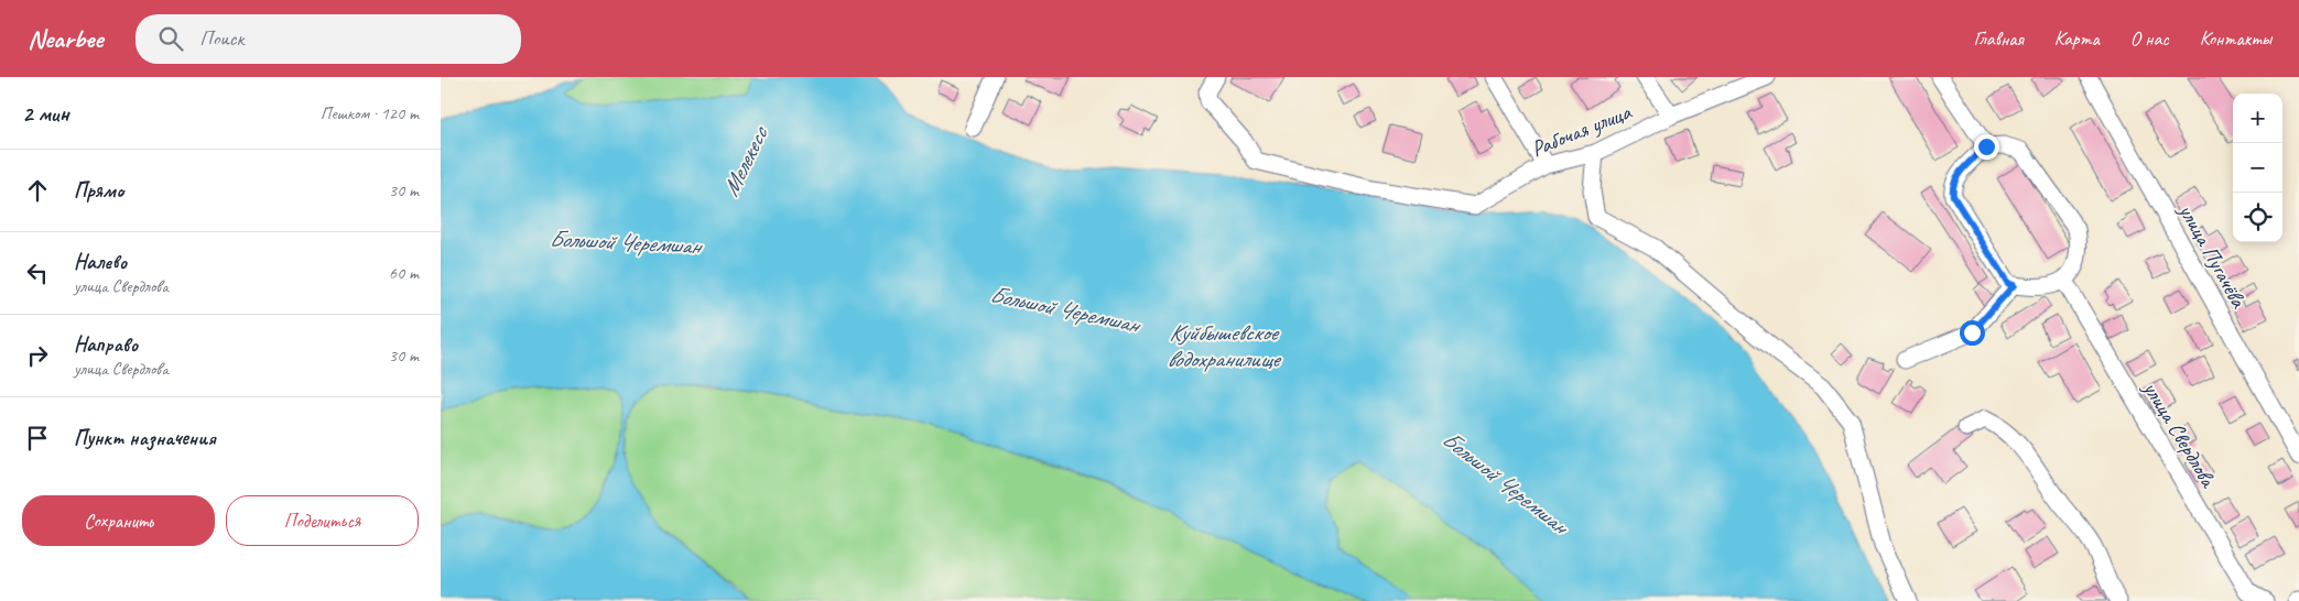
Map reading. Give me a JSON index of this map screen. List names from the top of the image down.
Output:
{
  "streets": {
    "street": ["Рабочая улица", "улица Пугачёва", "улица Свердлова"]
  },
  "water": ["Мелекесс", "Большой Черемшан", "Куйбышевское водохранилище"],
  "page": {
    "header": "Nearbee",
    "search": "Поиск",
    "nav": [
      "Главная",
      "Карта",
      "О нас",
      "Контакты"
    ],
    "heading": ["2 мин", "Пешком · 120 m"],
    "map_buttons": ["+", "−"],
    "list": [
      ["Прямо", "30 m"],
      ["Налево", "улица Свердлова", "60 m"],
      ["Направо", "улица Свердлова", "30 m"],
      "Пункт назначения"
    ],
    "buttons": ["Сохранить", "Поделиться"]
  }
}
